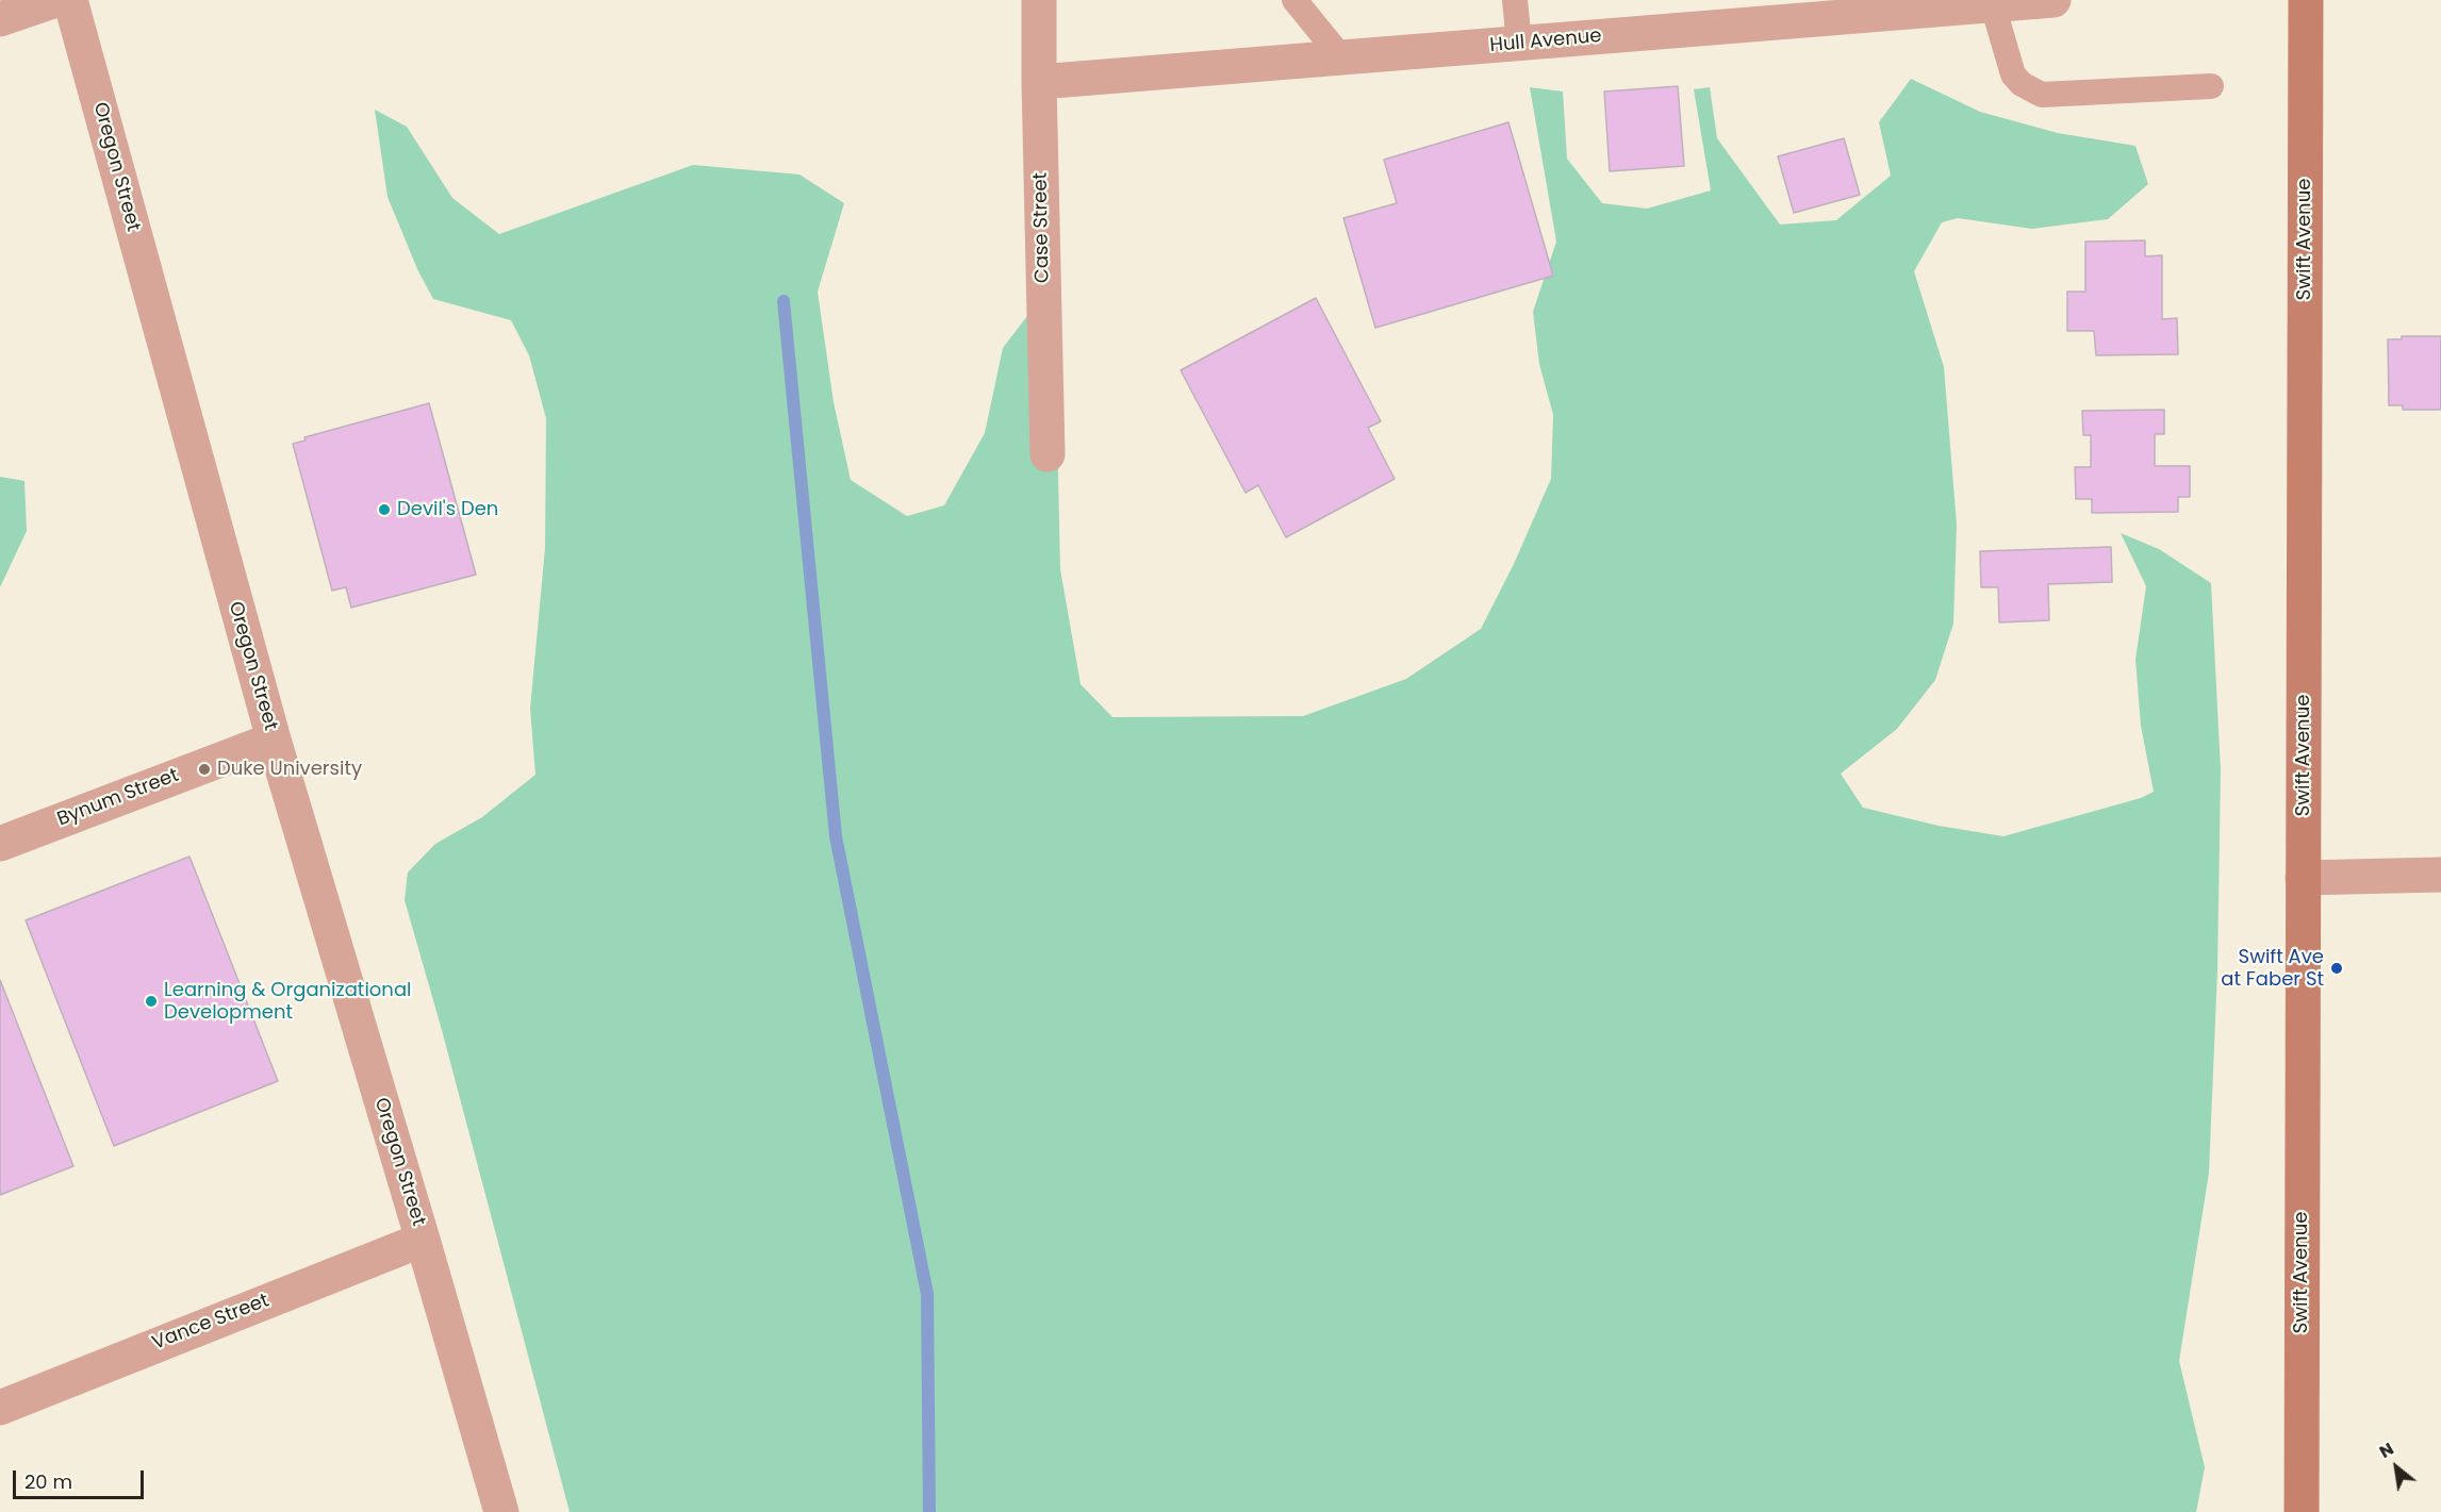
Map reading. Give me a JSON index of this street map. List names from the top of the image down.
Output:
{
  "streets": {
    "street": [
      "Hull Avenue",
      "Oregon Street",
      "Case Street",
      "Swift Avenue",
      "Bynum Street",
      "Vance Street"
    ]
  },
  "crossings": [
    ["Hull Avenue", "Case Street"],
    ["Oregon Street", "Bynum Street"],
    ["Oregon Street", "Vance Street"]
  ],
  "places": [
    "Devil's Den",
    "Duke University",
    "Swift Ave at Faber St",
    "Learning & Organizational Development"
  ],
  "scale_bar": "20 m",
  "north": "top left"
}
